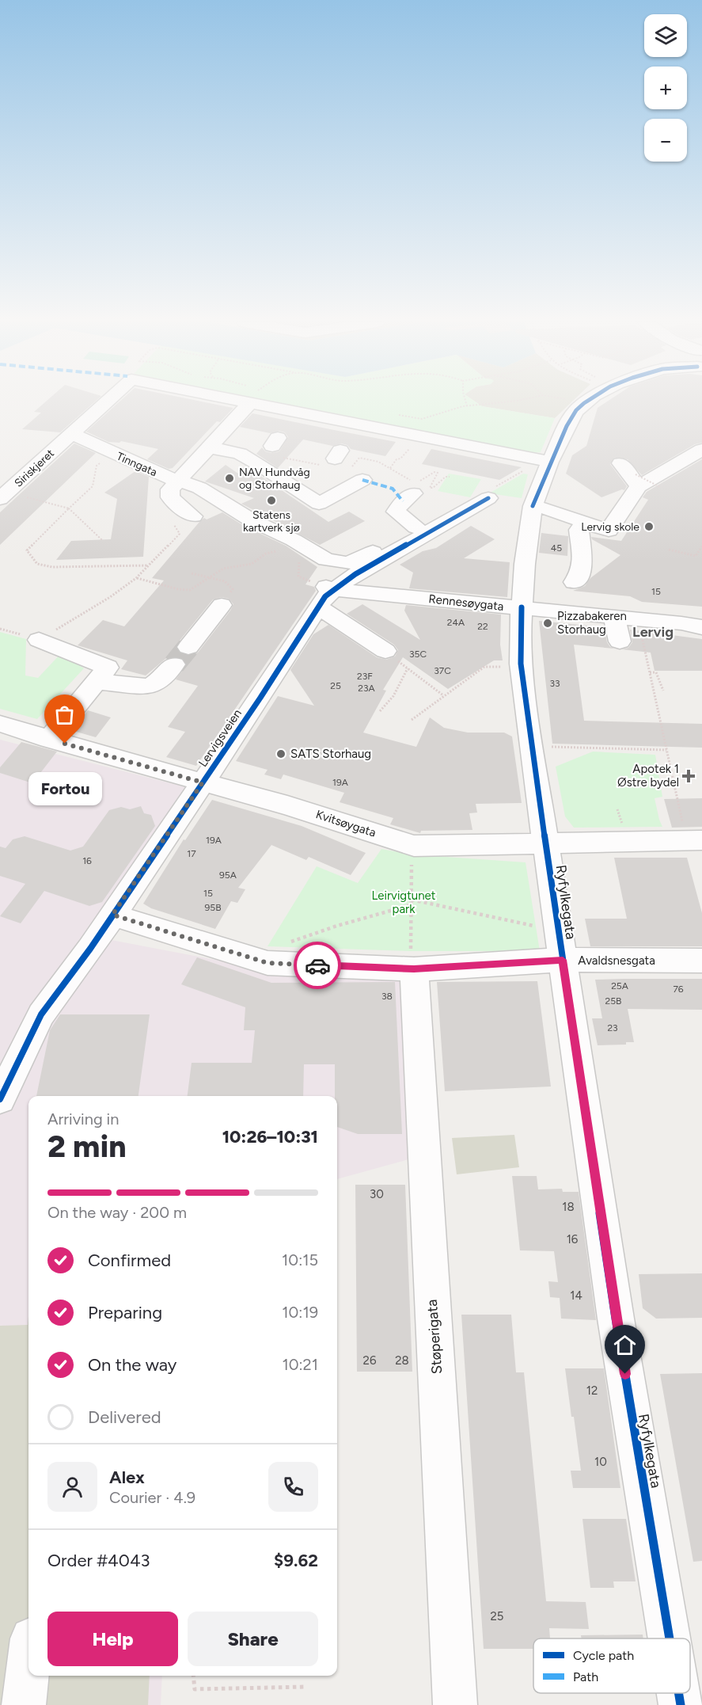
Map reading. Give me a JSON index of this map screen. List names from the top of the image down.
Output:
{
  "streets": {
    "street": [
      "Tinngata",
      "Siriskjeret",
      "Rennesøygata",
      "Lervigsveien",
      "Kvitsøygata",
      "Ryfylkegata",
      "Avaldsnesgata",
      "Støperigata"
    ]
  },
  "crossings": [
    ["Tinngata", "Siriskjeret"],
    ["Tinngata", "Lervigsveien"],
    ["Rennesøygata", "Lervigsveien"],
    ["Rennesøygata", "Ryfylkegata"],
    ["Lervigsveien", "Kvitsøygata"],
    ["Lervigsveien", "Avaldsnesgata"],
    ["Kvitsøygata", "Ryfylkegata"],
    ["Ryfylkegata", "Avaldsnesgata"],
    ["Avaldsnesgata", "Støperigata"]
  ],
  "districts": ["Lervig"],
  "parks": ["Leirvigtunet park"],
  "places": {
    "other": [
      "NAV Hundvåg og Storhaug",
      "Statens kartverk sjø",
      "Lervig skole",
      "Pizzabakeren Storhaug",
      "Fortou",
      "SATS Storhaug"
    ],
    "health": ["Apotek 1 Østre bydel"]
  },
  "house_numbers": [
    "45",
    "15",
    "24A",
    "22",
    "35C",
    "37C",
    "23F",
    "33",
    "25",
    "23A",
    "19A",
    "19A",
    "17",
    "16",
    "95A",
    "15",
    "95B",
    "25A",
    "76",
    "38",
    "25B",
    "23",
    "30",
    "18",
    "16",
    "14",
    "26",
    "28",
    "12",
    "10",
    "25"
  ],
  "legend": ["Cycle path", "Path"],
  "page": {
    "map_buttons": ["+", "−"],
    "bubble": "Fortou",
    "heading": ["2 min", "Arriving in", "10:26–10:31"],
    "panel": [
      "Alex",
      "Courier · 4.9",
      "Order #4043",
      "$9.62"
    ],
    "bar": "On the way · 200 m",
    "list": [
      ["Confirmed", "10:15"],
      ["Preparing", "10:19"],
      ["On the way", "10:21"],
      "Delivered"
    ],
    "buttons": ["Help", "Share"]
  }
}
